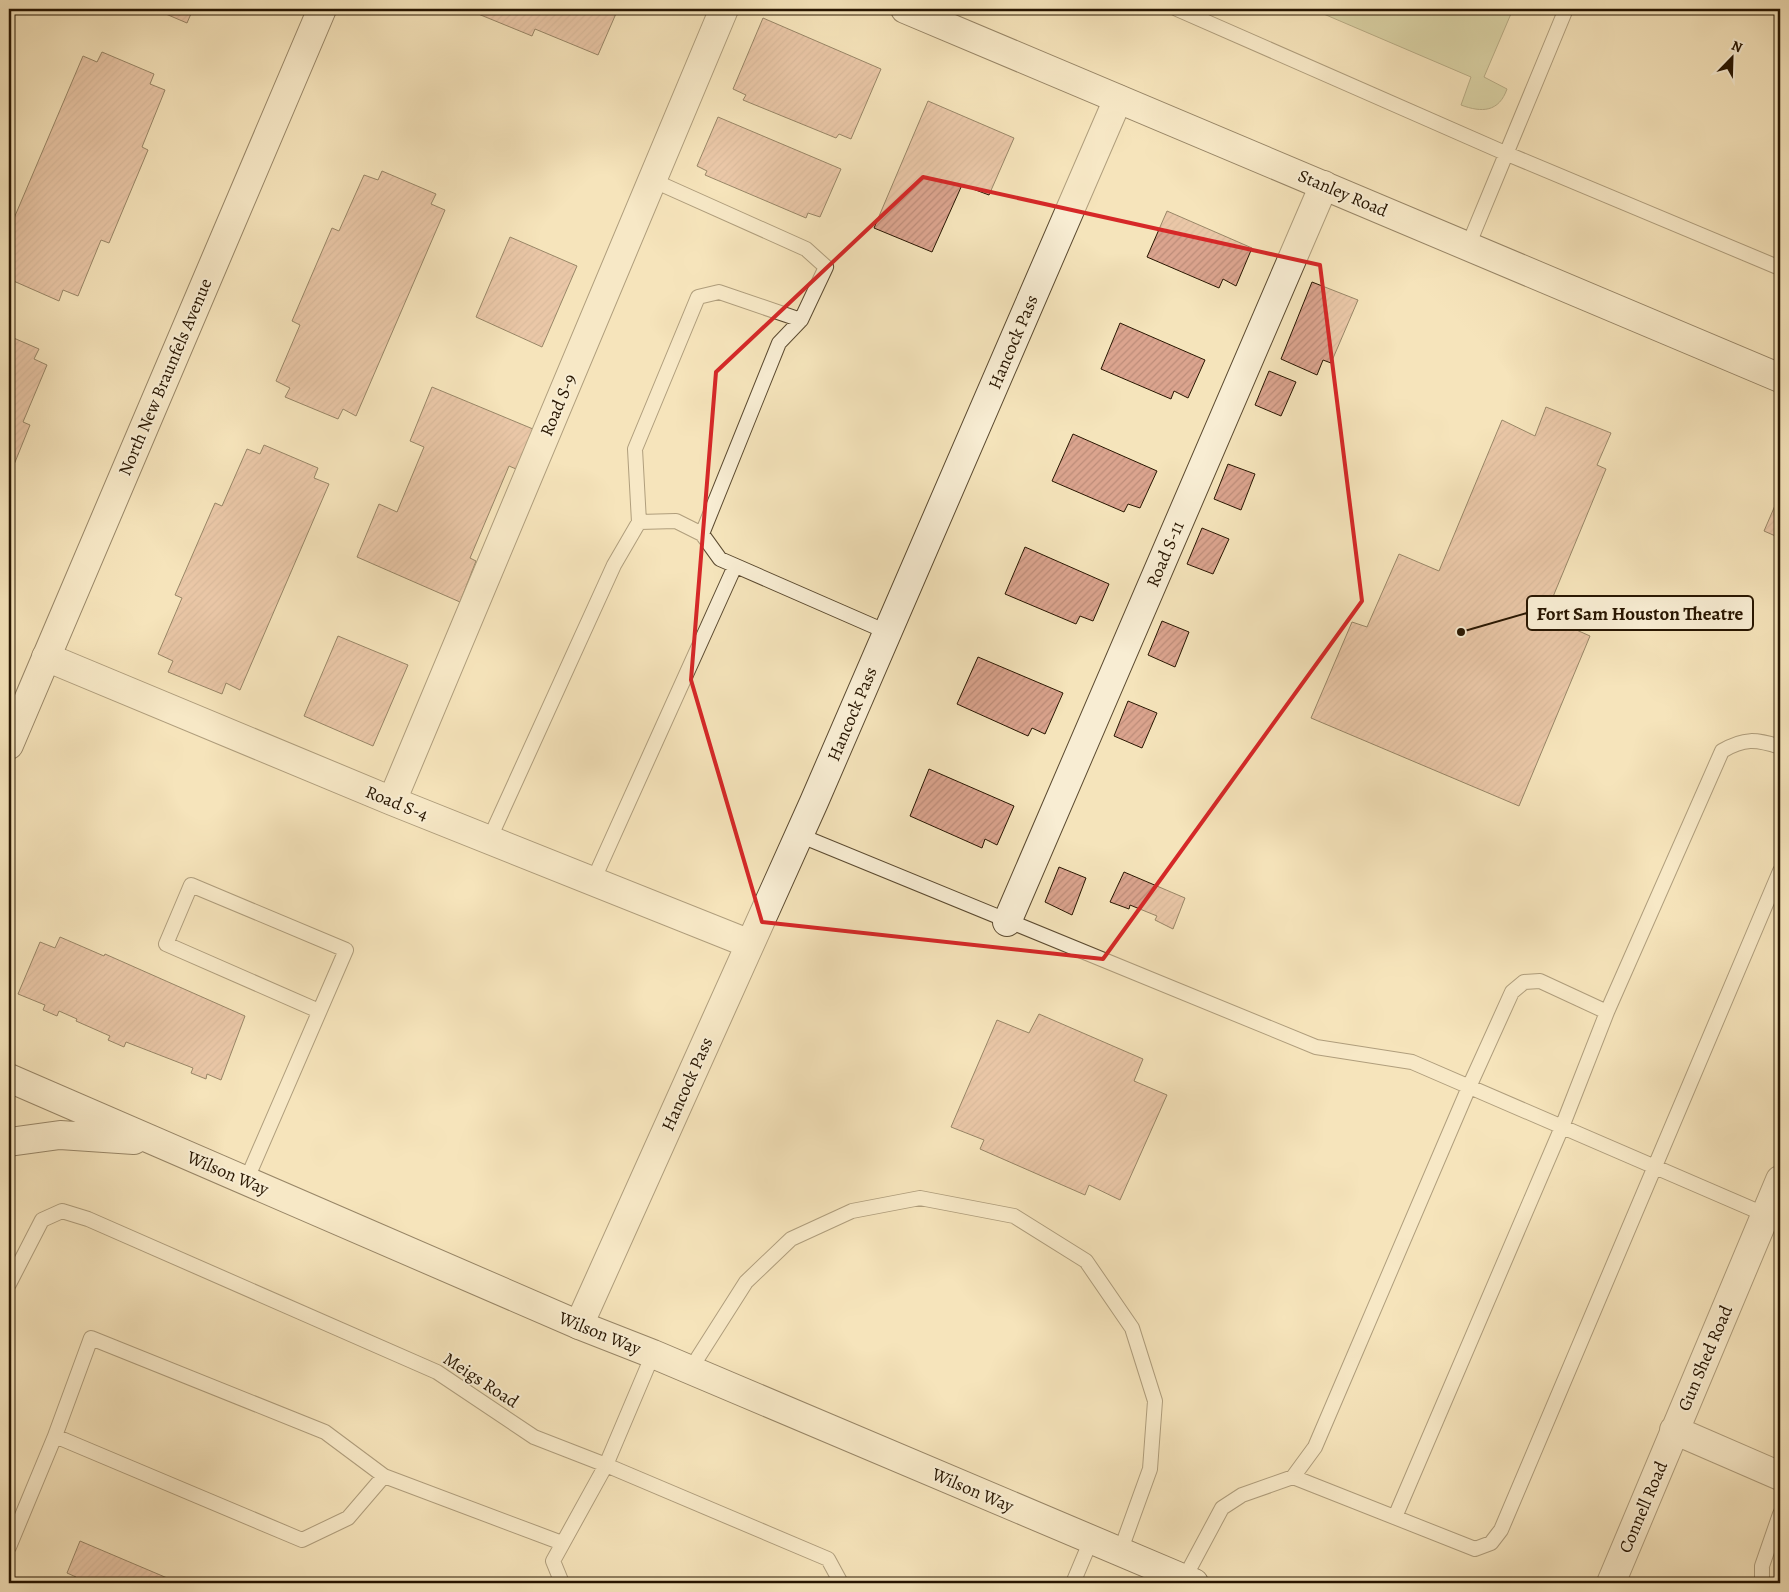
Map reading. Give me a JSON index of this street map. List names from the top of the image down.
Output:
{
  "streets": {
    "street": [
      "Stanley Road",
      "Hancock Pass",
      "North New Braunfels Avenue",
      "Road S-9",
      "Road S-11",
      "Road S-4",
      "Wilson Way",
      "Gun Shed Road",
      "Connell Road"
    ],
    "lane": ["Meigs Road"]
  },
  "crossings": [
    ["Stanley Road", "Hancock Pass"],
    ["Stanley Road", "Road S-11"],
    ["Hancock Pass", "Road S-4"],
    ["Hancock Pass", "Wilson Way"],
    ["North New Braunfels Avenue", "Road S-4"],
    ["Road S-9", "Road S-4"],
    ["Gun Shed Road", "Connell Road"]
  ],
  "places": ["Fort Sam Houston Theatre"],
  "north": "top right"
}
